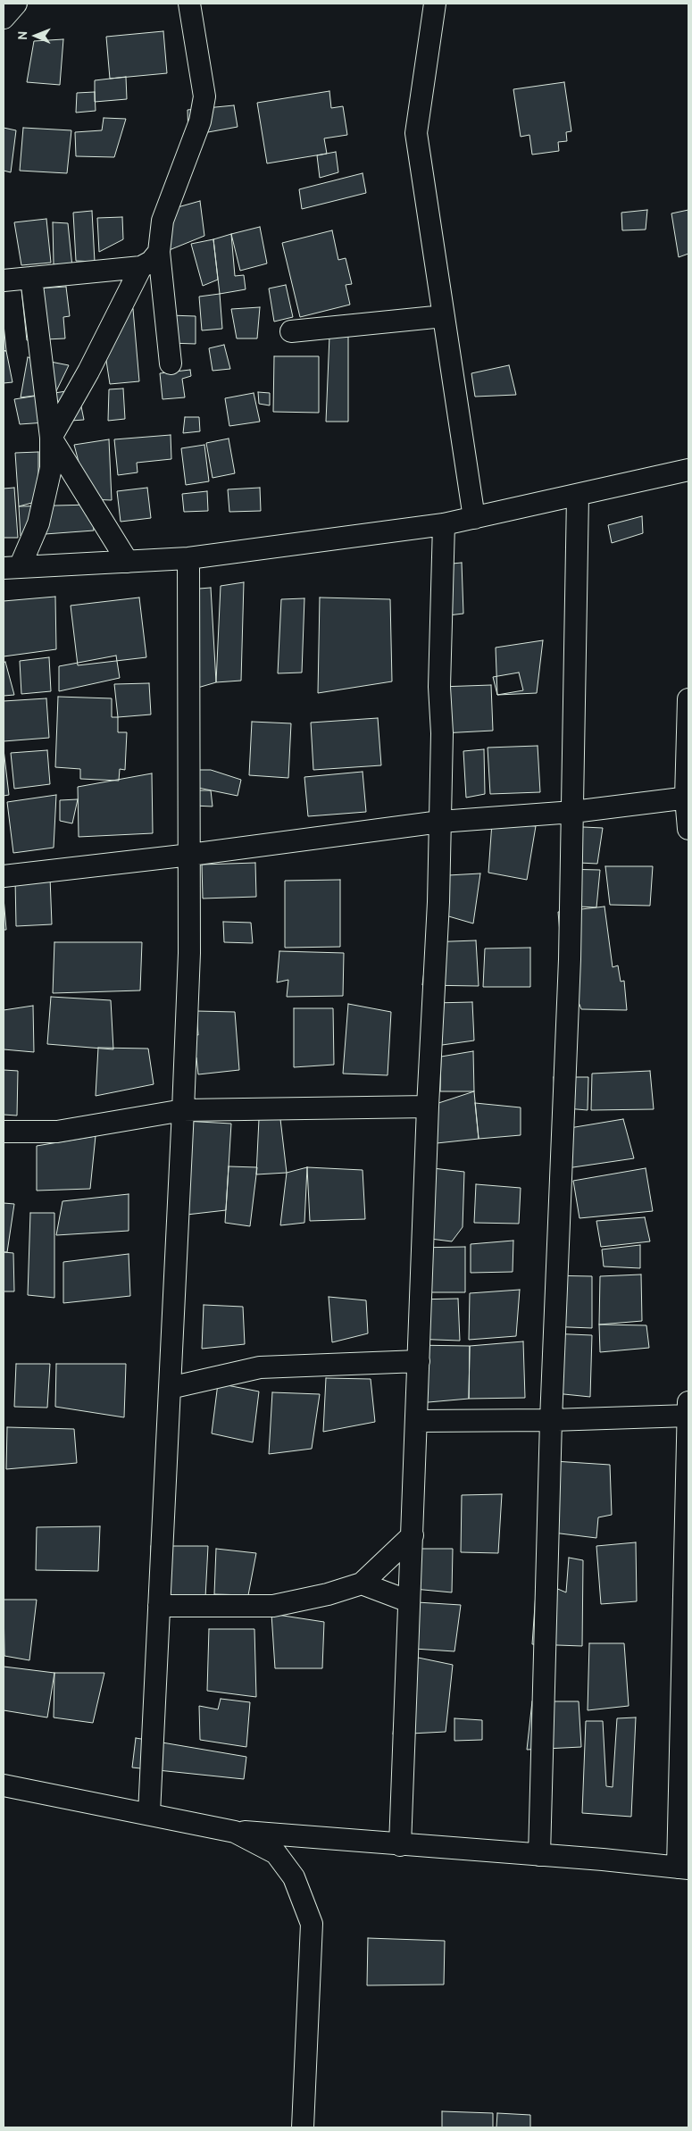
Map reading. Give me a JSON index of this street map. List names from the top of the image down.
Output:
{
  "north": "left"
}
